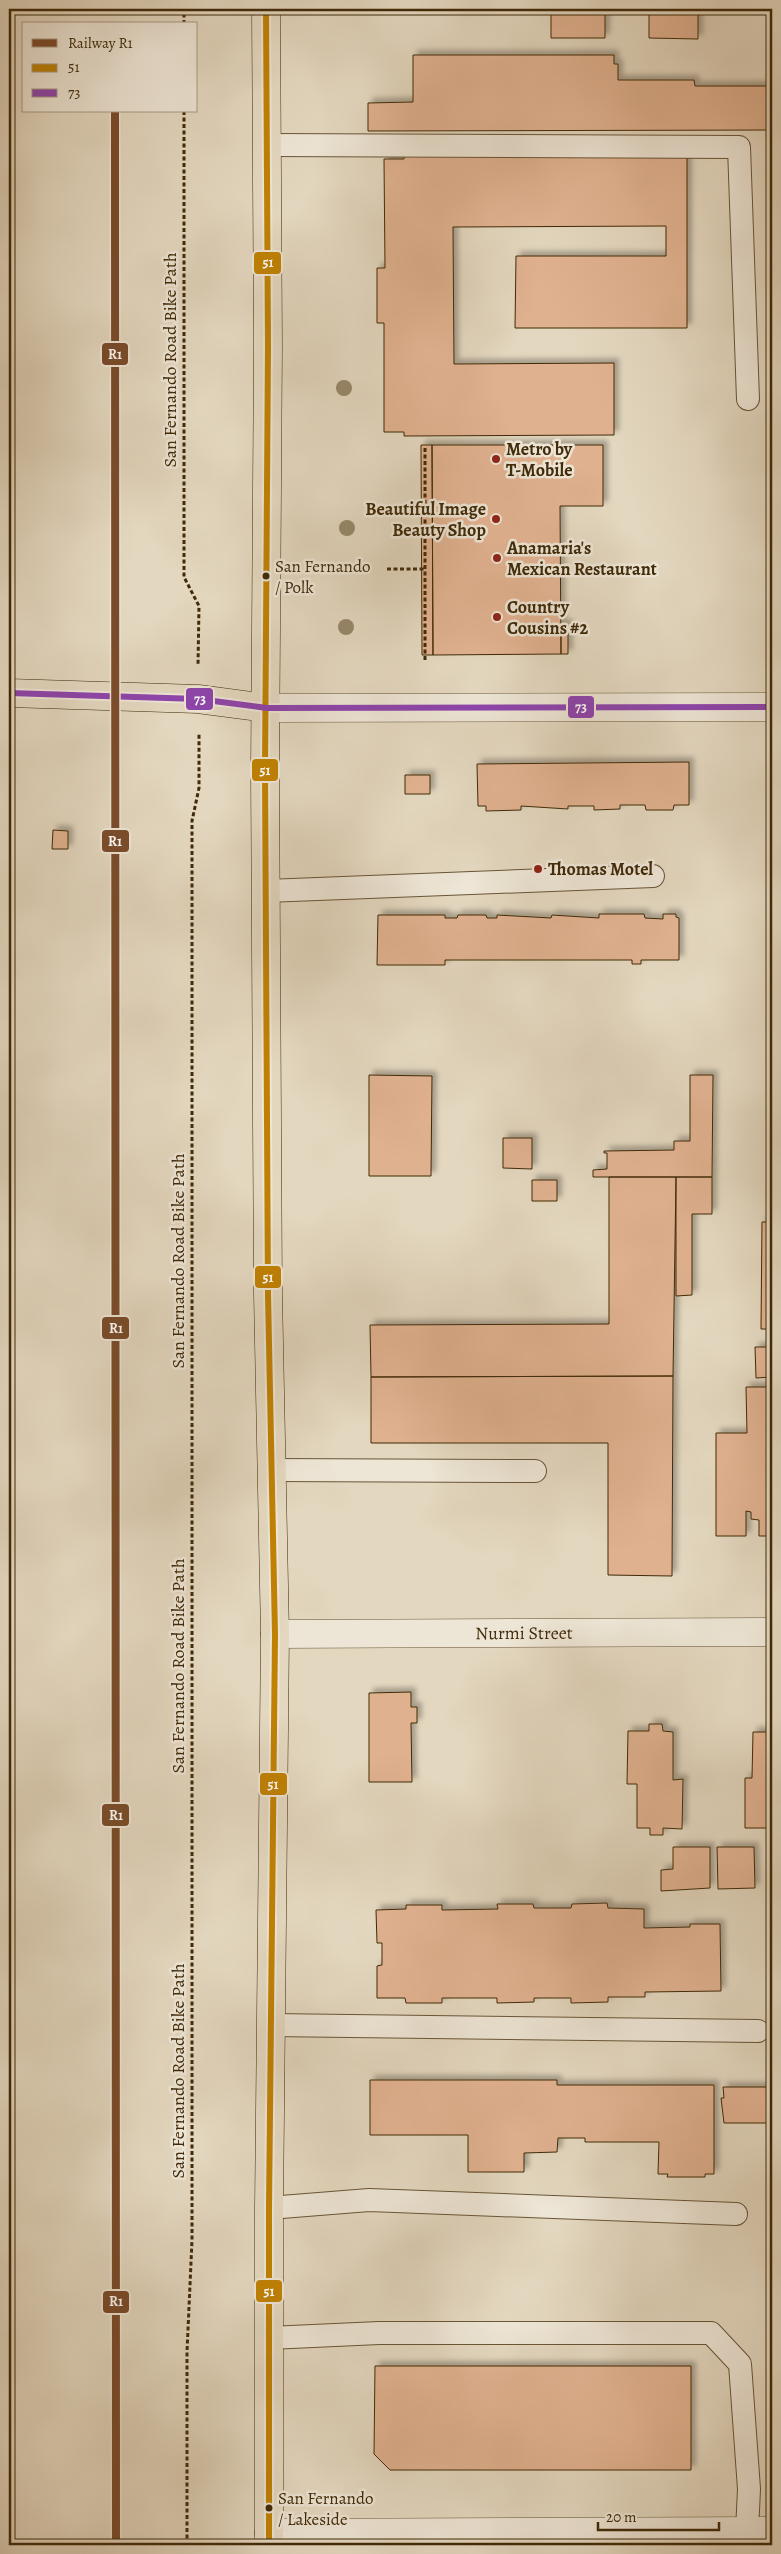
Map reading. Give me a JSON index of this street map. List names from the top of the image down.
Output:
{
  "streets": {
    "street": ["Nurmi Street"],
    "path": ["San Fernando Road Bike Path"]
  },
  "places": [
    "Metro by T-Mobile",
    "Beautiful Image Beauty Shop",
    "Anamaria's Mexican Restaurant",
    "San Fernando / Polk",
    "Country Cousins #2",
    "Thomas Motel",
    "San Fernando / Lakeside"
  ],
  "lines": ["transit line 51", "rail line R1", "transit line 73"],
  "legend": ["Railway R1", "51", "73"],
  "scale_bar": "20 m"
}
